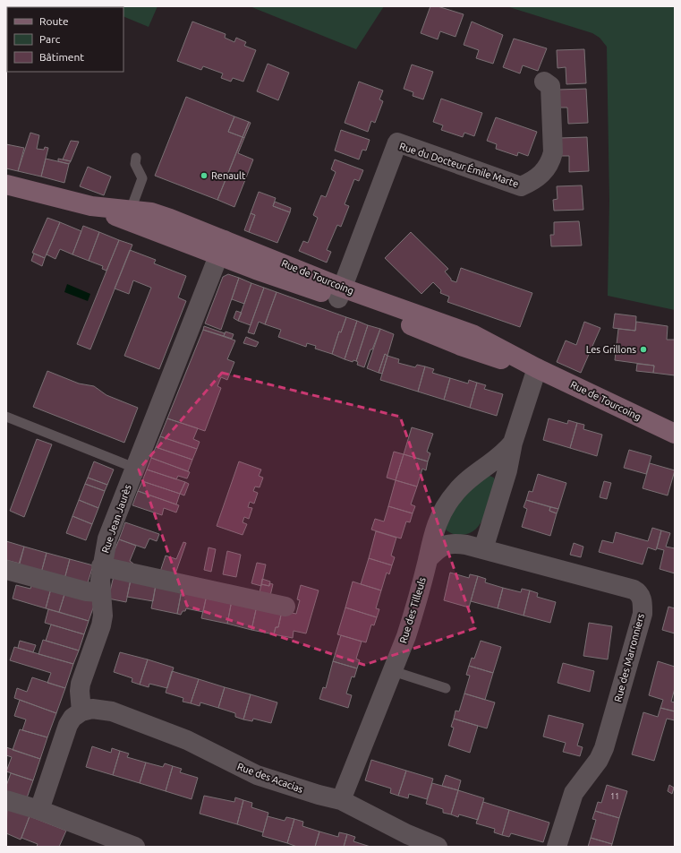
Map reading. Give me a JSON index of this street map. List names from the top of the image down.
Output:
{
  "streets": {
    "main road": ["Rue de Tourcoing"],
    "street": [
      "Rue du Docteur Émile Marte",
      "Rue Jean Jaurès",
      "Rue des Tilleuls",
      "Rue des Marronniers",
      "Rue des Acacias"
    ]
  },
  "crossings": [
    ["Rue du Docteur Émile Marte", "Rue de Tourcoing"],
    ["Rue de Tourcoing", "Rue Jean Jaurès"],
    ["Rue de Tourcoing", "Rue des Tilleuls"],
    ["Rue Jean Jaurès", "Rue des Acacias"],
    ["Rue des Tilleuls", "Rue des Marronniers"],
    ["Rue des Tilleuls", "Rue des Acacias"]
  ],
  "places": ["Renault", "Les Grillons"],
  "house_numbers": ["11"],
  "legend": ["Route", "Parc", "Bâtiment"]
}
